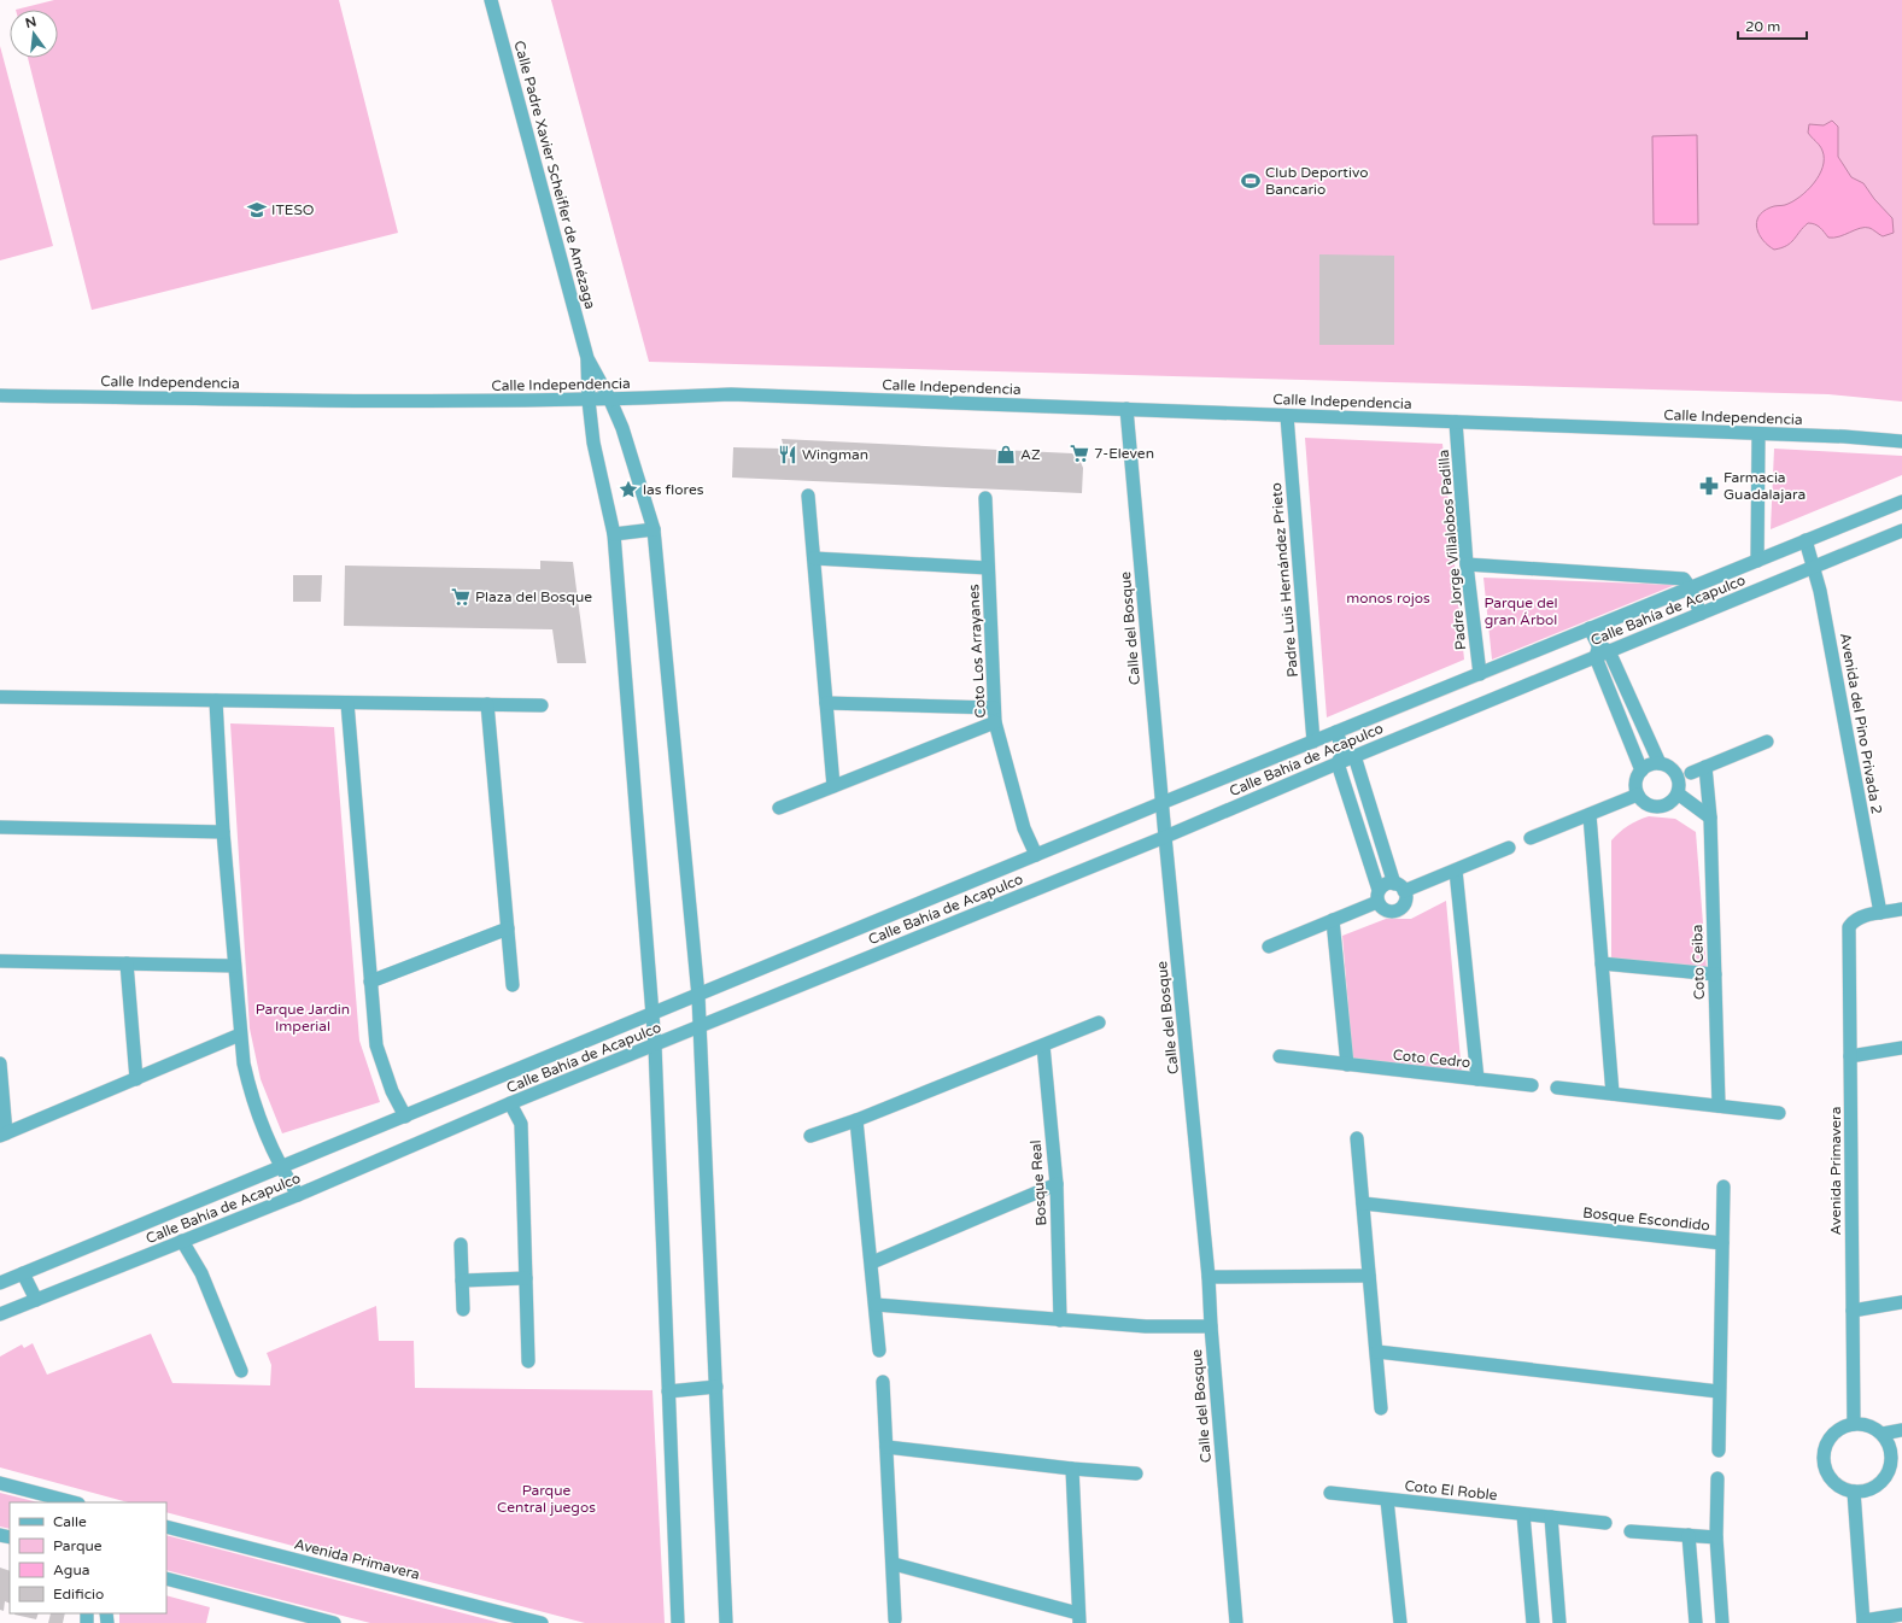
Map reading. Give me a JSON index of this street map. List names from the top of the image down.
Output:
{
  "streets": {
    "street": [
      "Calle Padre Xavier Scheifler de Amézaga",
      "Calle Independencia",
      "Padre Jorge Villalobos Padilla",
      "Padre Luis Hernández Prieto",
      "Calle Bahía de Acapulco",
      "Calle del Bosque",
      "Coto Los Arrayanes",
      "Avenida del Pino Privada 2",
      "Coto Ceiba",
      "Coto Cedro",
      "Avenida Primavera",
      "Bosque Real",
      "Bosque Escondido",
      "Coto El Roble"
    ]
  },
  "crossings": [
    ["Calle Padre Xavier Scheifler de Amézaga", "Calle Independencia"],
    ["Calle Padre Xavier Scheifler de Amézaga", "Calle Bahía de Acapulco"],
    ["Calle Independencia", "Padre Jorge Villalobos Padilla"],
    ["Calle Independencia", "Padre Luis Hernández Prieto"],
    ["Calle Independencia", "Calle del Bosque"],
    ["Padre Jorge Villalobos Padilla", "Calle Bahía de Acapulco"],
    ["Padre Luis Hernández Prieto", "Calle Bahía de Acapulco"],
    ["Calle Bahía de Acapulco", "Calle del Bosque"],
    ["Calle Bahía de Acapulco", "Coto Los Arrayanes"],
    ["Calle Bahía de Acapulco", "Avenida del Pino Privada 2"],
    ["Avenida del Pino Privada 2", "Avenida Primavera"]
  ],
  "parks": [
    "monos rojos",
    "Parque del gran Árbol",
    "Parque Jardin Imperial",
    "Parque Central juegos"
  ],
  "places": {
    "sports": ["Club Deportivo Bancario"],
    "school or university": ["ITESO"],
    "supermarket": ["7-Eleven", "Plaza del Bosque"],
    "restaurant": ["Wingman"],
    "shop": ["AZ"],
    "pharmacy": ["Farmacia Guadalajara"],
    "place": ["las flores"]
  },
  "legend": [
    "Calle",
    "Parque",
    "Agua",
    "Edificio"
  ],
  "scale_bar": "20 m",
  "north": "top"
}
